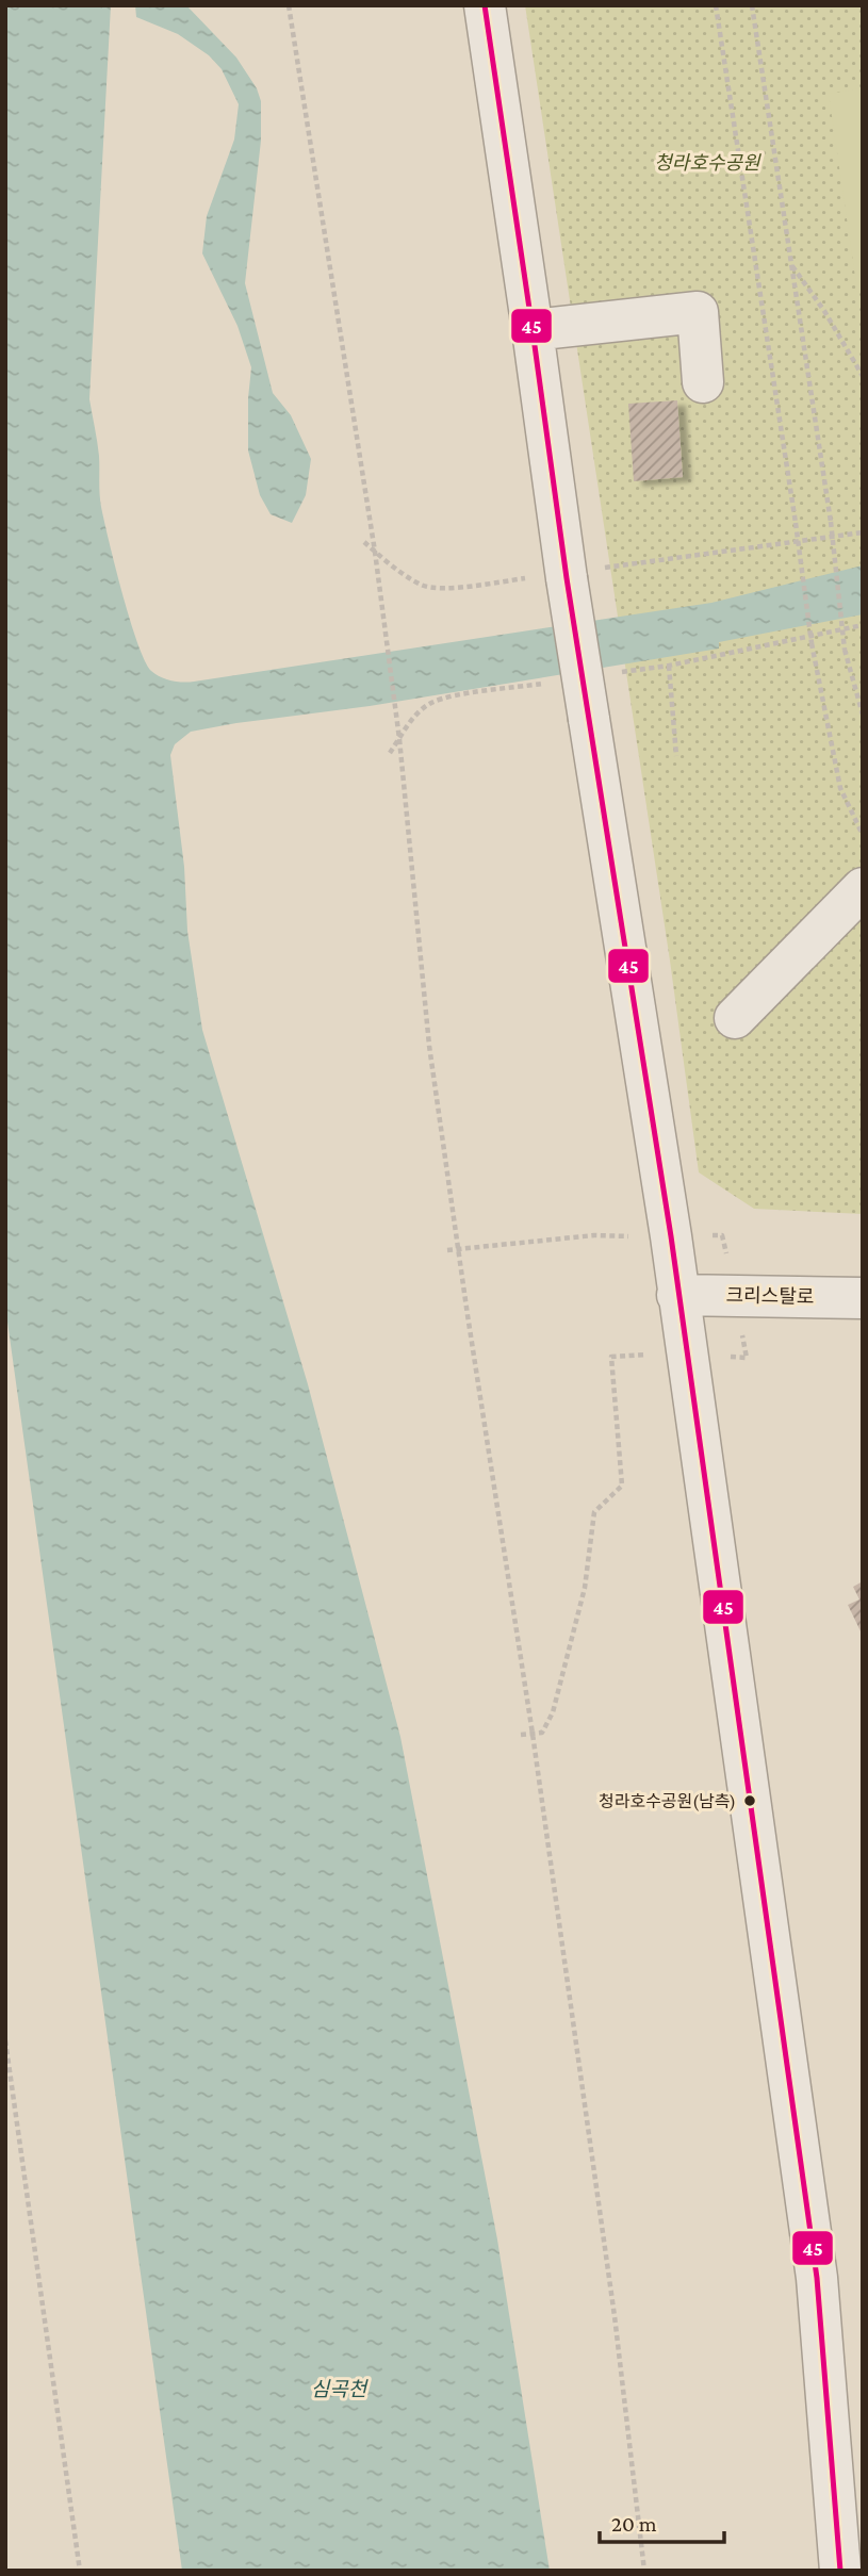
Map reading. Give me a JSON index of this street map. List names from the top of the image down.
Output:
{
  "streets": {
    "street": ["크리스탈로"]
  },
  "water": ["심곡천"],
  "parks": ["청라호수공원"],
  "places": ["청라호수공원(남측)"],
  "lines": ["transit line 45"],
  "scale_bar": "20 m"
}
